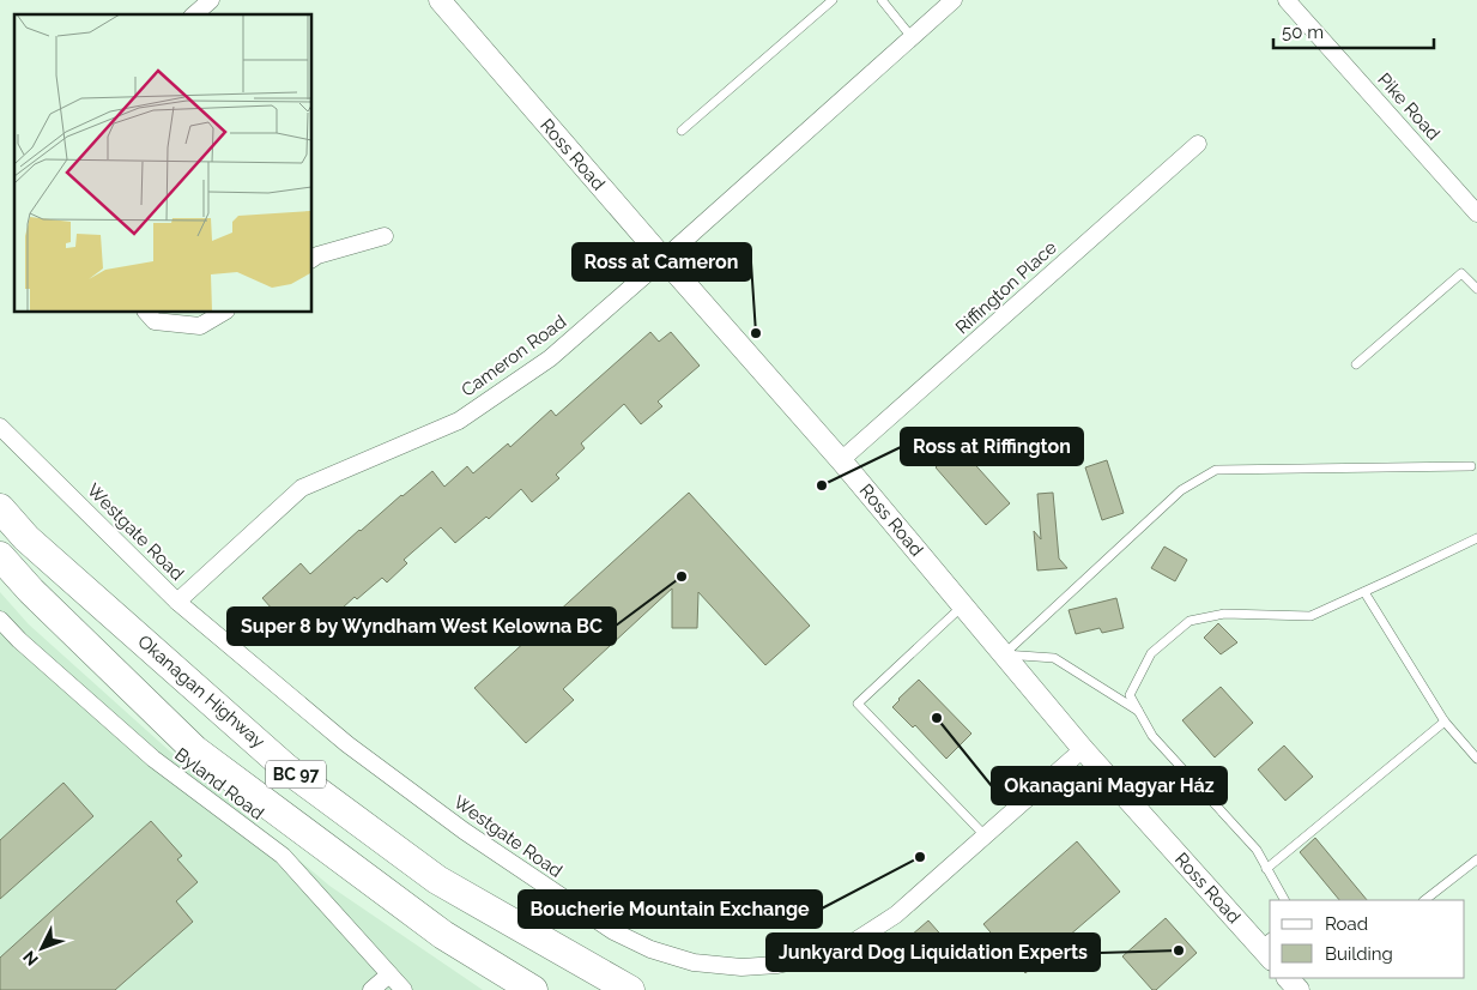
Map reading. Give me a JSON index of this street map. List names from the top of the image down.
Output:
{
  "streets": {
    "highway": ["Okanagan Highway", "BC 97"],
    "street": [
      "Pike Road",
      "Ross Road",
      "Riffington Place",
      "Cameron Road",
      "Westgate Road",
      "Byland Road"
    ]
  },
  "crossings": [
    ["Ross Road", "Riffington Place"],
    ["Ross Road", "Cameron Road"],
    ["Ross Road", "Westgate Road"],
    ["Cameron Road", "Westgate Road"]
  ],
  "places": [
    "Ross at Cameron",
    "Ross at Riffington",
    "Super 8 by Wyndham West Kelowna BC",
    "Okanagani Magyar Ház",
    "Boucherie Mountain Exchange",
    "Junkyard Dog Liquidation Experts"
  ],
  "legend": ["Road", "Building"],
  "scale_bar": "50 m",
  "north": "bottom left"
}
